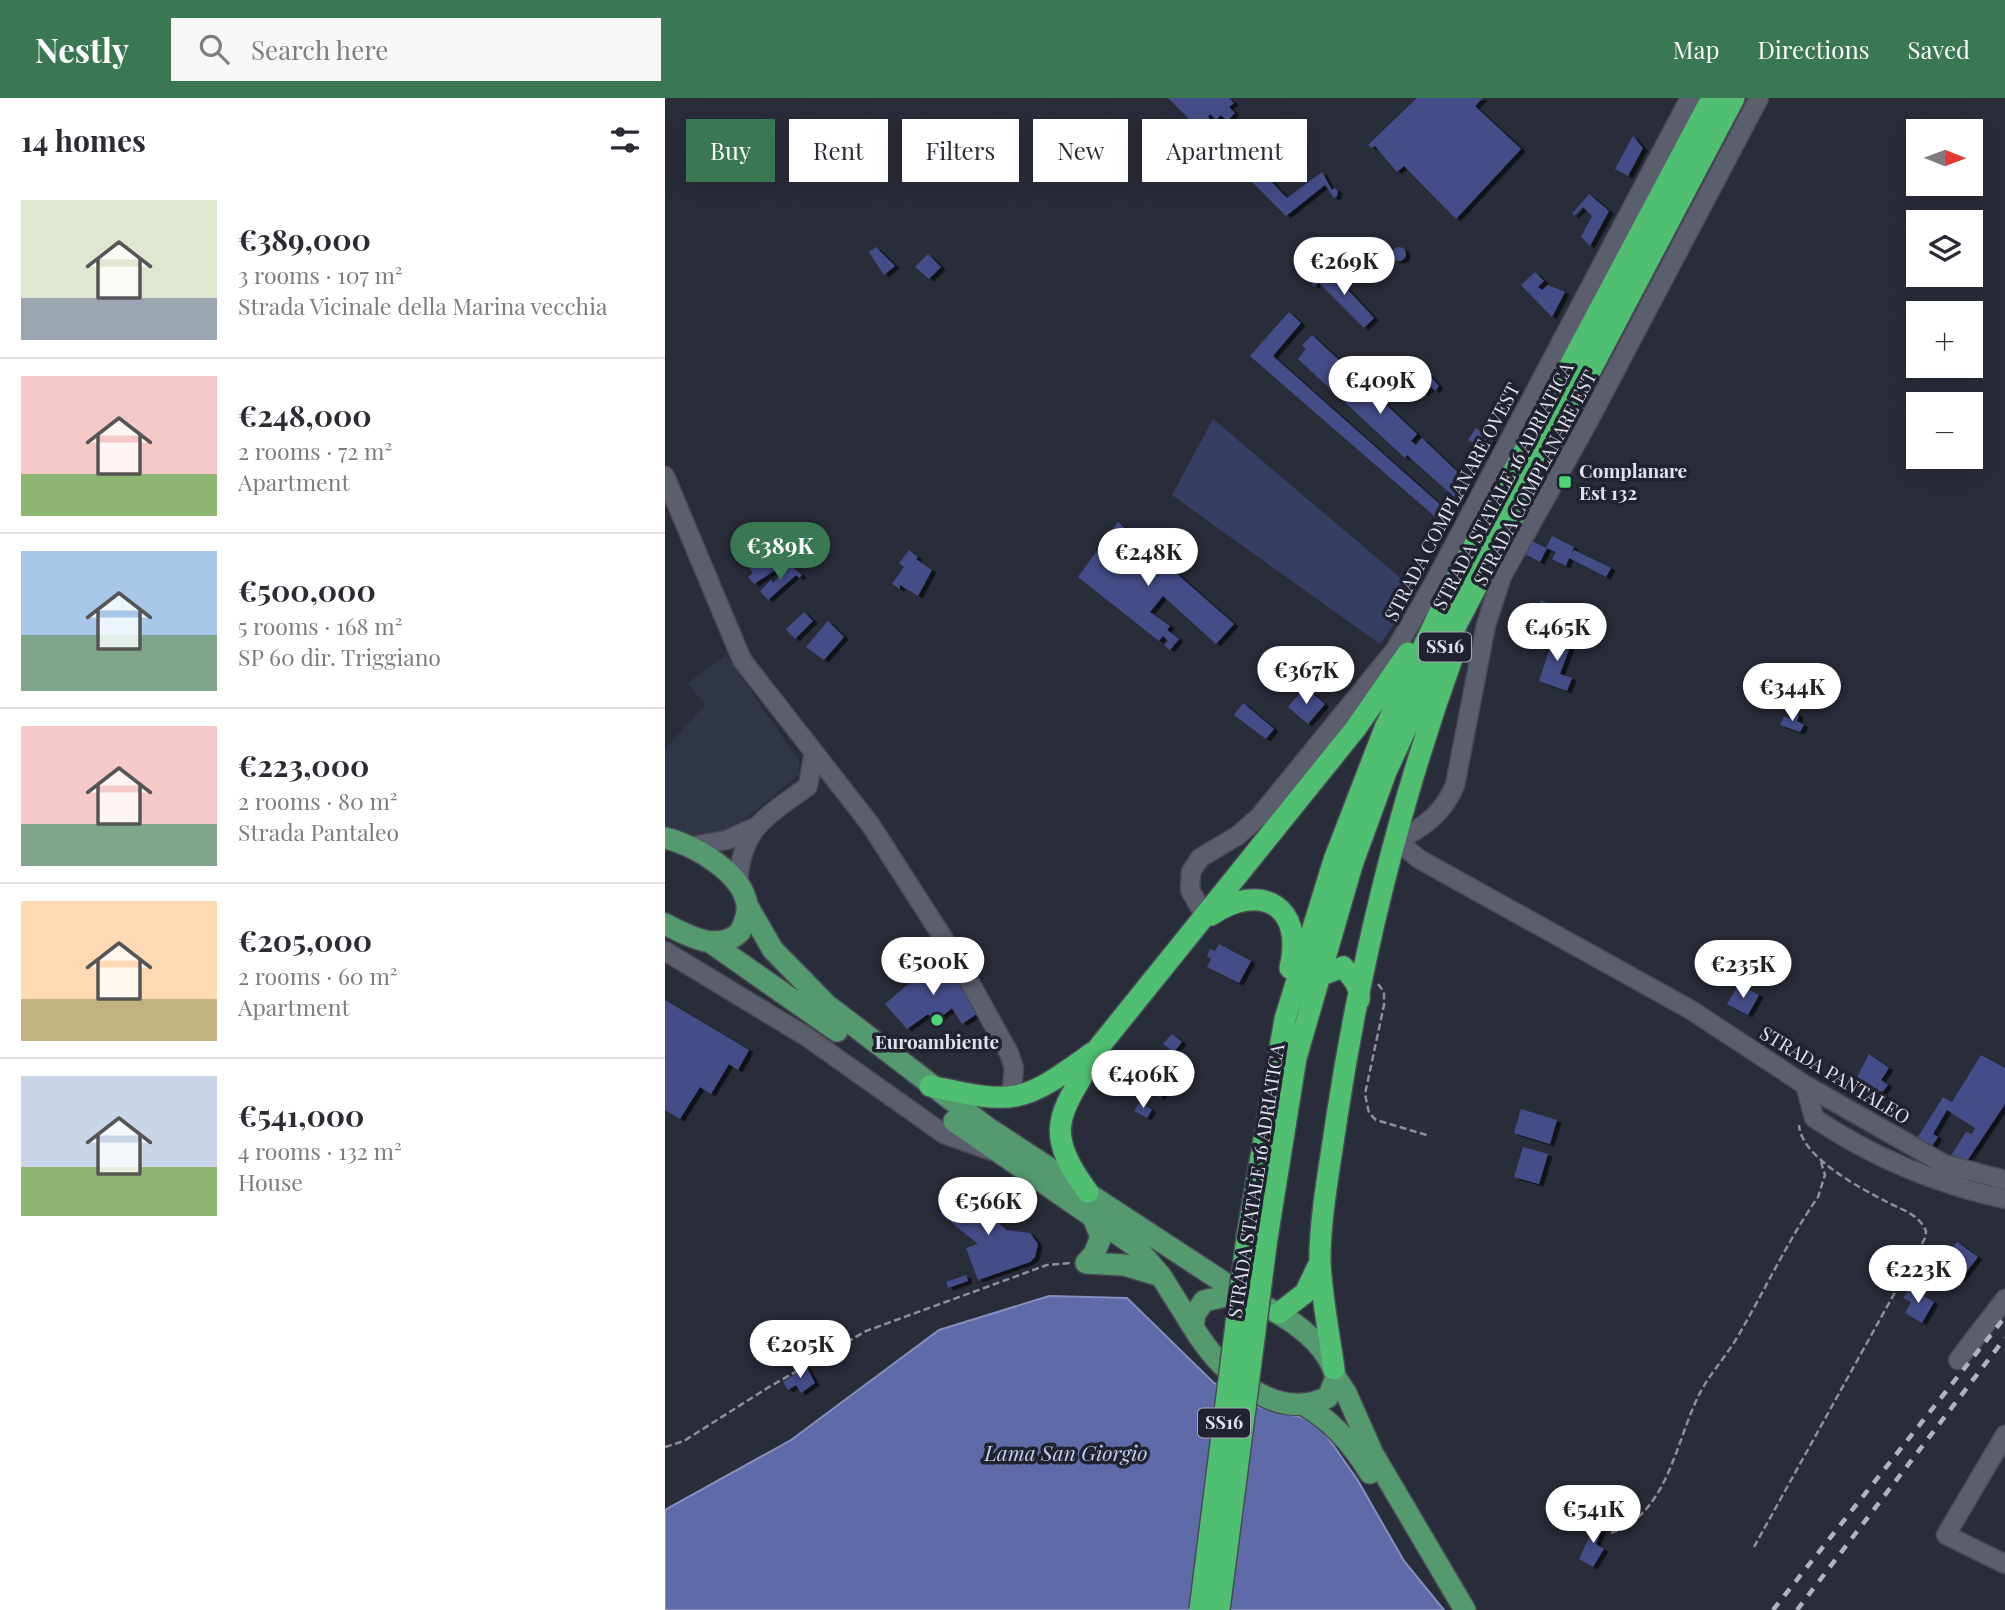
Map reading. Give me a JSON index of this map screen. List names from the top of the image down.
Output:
{
  "streets": {
    "highway": ["STRADA STATALE 16 ADRIATICA", "SS16"],
    "street": ["STRADA COMPLANARE EST", "STRADA COMPLANARE OVEST", "STRADA PANTALEO"]
  },
  "crossings": [
    ["STRADA COMPLANARE EST", "SS16"],
    ["STRADA COMPLANARE EST", "STRADA PANTALEO"],
    ["STRADA STATALE 16 ADRIATICA", "SS16"],
    ["STRADA COMPLANARE OVEST", "SS16"],
    ["SS16", "STRADA PANTALEO"]
  ],
  "water": ["Lama San Giorgio"],
  "places": {
    "transit": ["Complanare Est 132"],
    "other": ["Euroambiente"]
  },
  "north": "right",
  "page": {
    "header": "Nestly",
    "search": "Search here",
    "nav": ["Map", "Directions", "Saved"],
    "heading": "14 homes",
    "map_buttons": ["+", "−"],
    "chip": [
      "Buy",
      "Rent",
      "Filters",
      "New",
      "Apartment"
    ],
    "list": [
      {
        "name": "€389,000",
        "note": "3 rooms · 107 m² · Strada Vicinale della Marina vecchia"
      },
      {
        "name": "€248,000",
        "note": "2 rooms · 72 m² · Apartment"
      },
      {
        "name": "€500,000",
        "note": "5 rooms · 168 m² · SP 60 dir. Triggiano"
      },
      {
        "name": "€223,000",
        "note": "2 rooms · 80 m² · Strada Pantaleo"
      },
      {
        "name": "€205,000",
        "note": "2 rooms · 60 m² · Apartment"
      },
      {
        "name": "€541,000",
        "note": "4 rooms · 132 m² · House"
      }
    ],
    "price": [
      "€269K",
      "€409K",
      "€389K",
      "€248K",
      "€465K",
      "€367K",
      "€344K",
      "€500K",
      "€235K",
      "€406K",
      "€566K",
      "€223K",
      "€205K",
      "€541K"
    ]
  }
}
